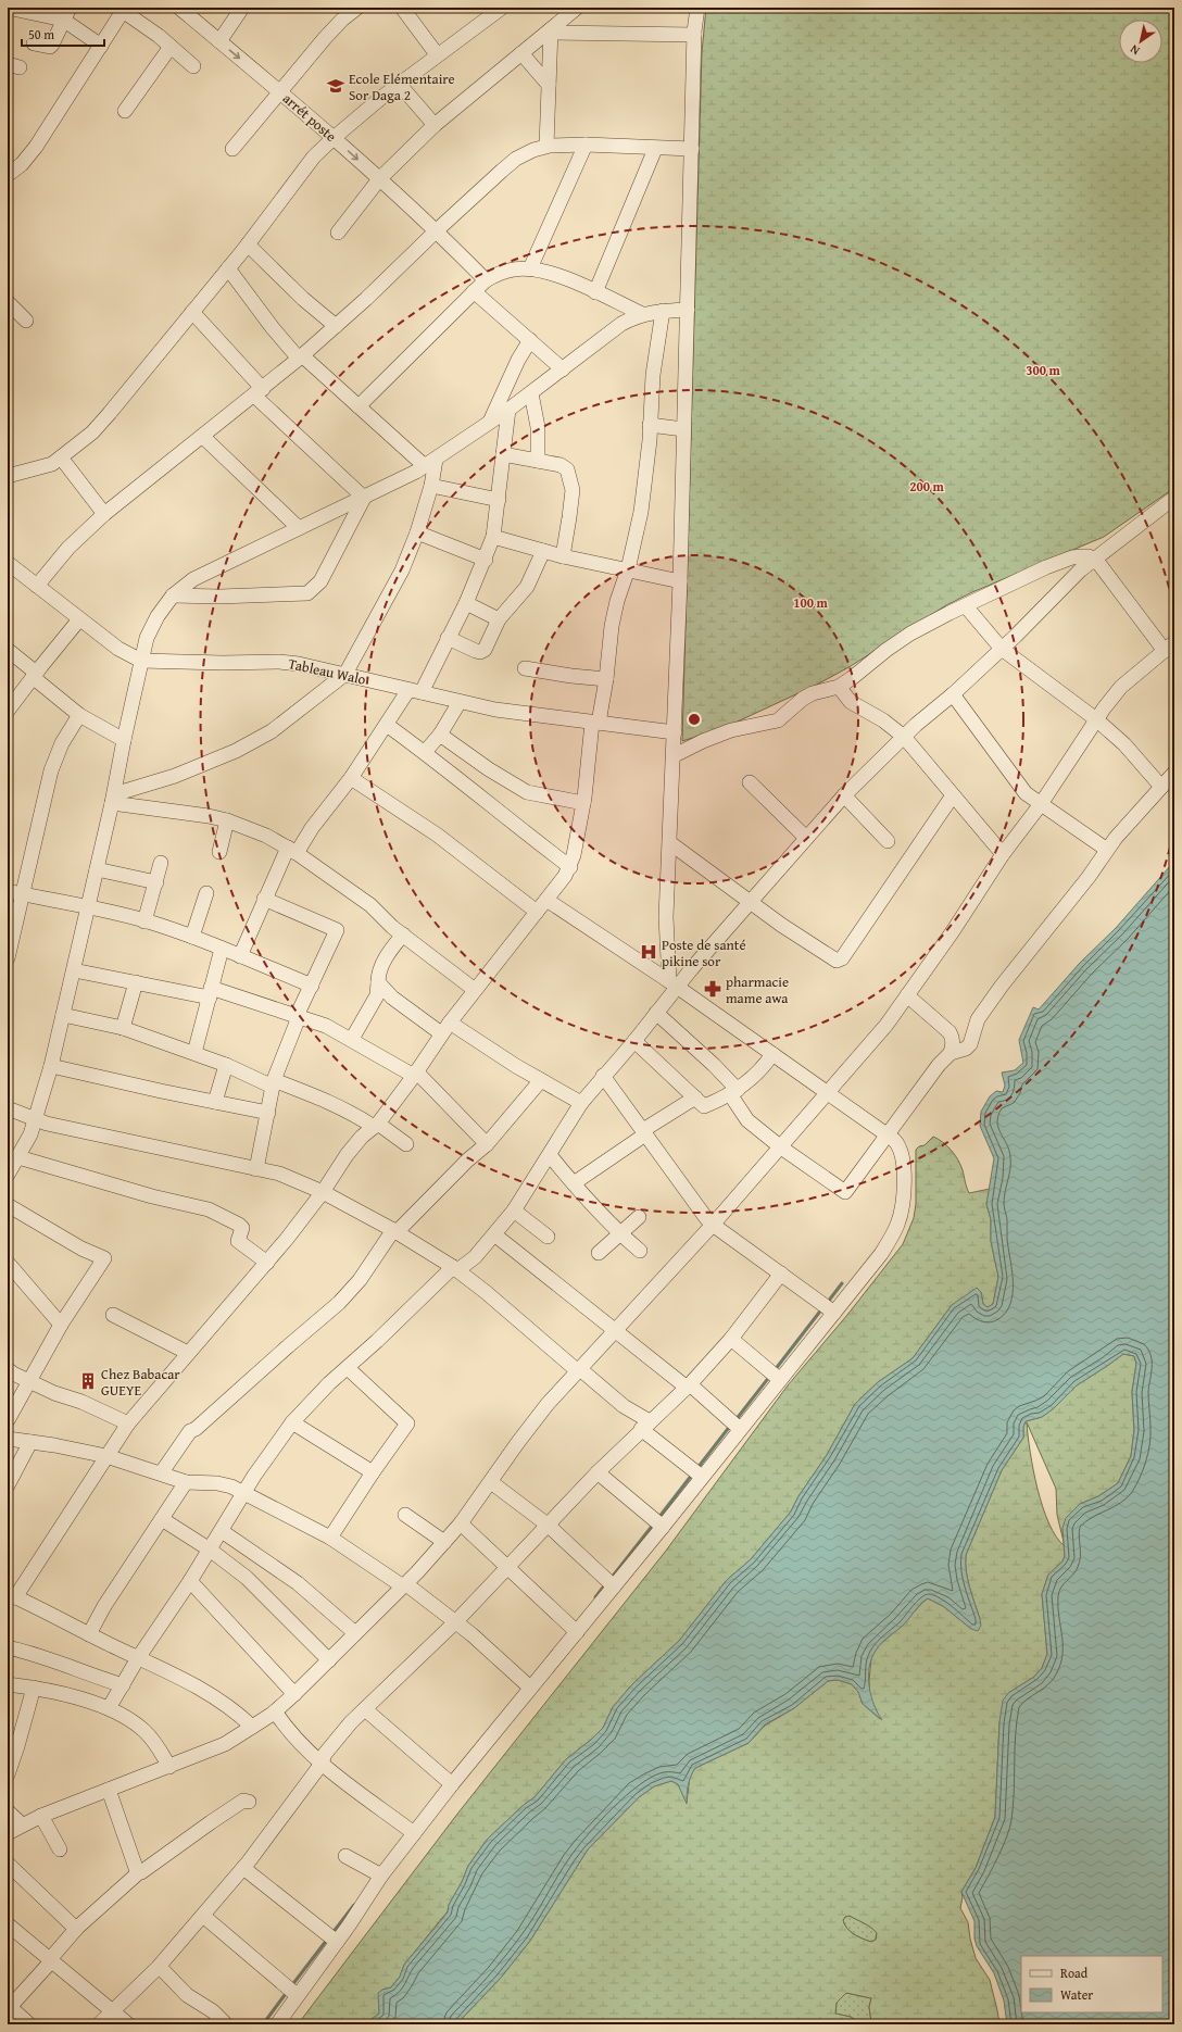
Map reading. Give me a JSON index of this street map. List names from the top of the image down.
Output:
{
  "streets": {
    "street": ["arrét poste", "Tableau Walo"]
  },
  "places": {
    "school or university": ["Ecole Elémentaire Sor Daga 2"],
    "hospital": ["Poste de santé pikine sor"],
    "pharmacy": ["pharmacie mame awa"],
    "building": ["Chez Babacar GUEYE"]
  },
  "legend": ["Road", "Water"],
  "scale_bar": "50 m",
  "north": "bottom left",
  "rings": ["300 m", "200 m", "100 m"]
}
